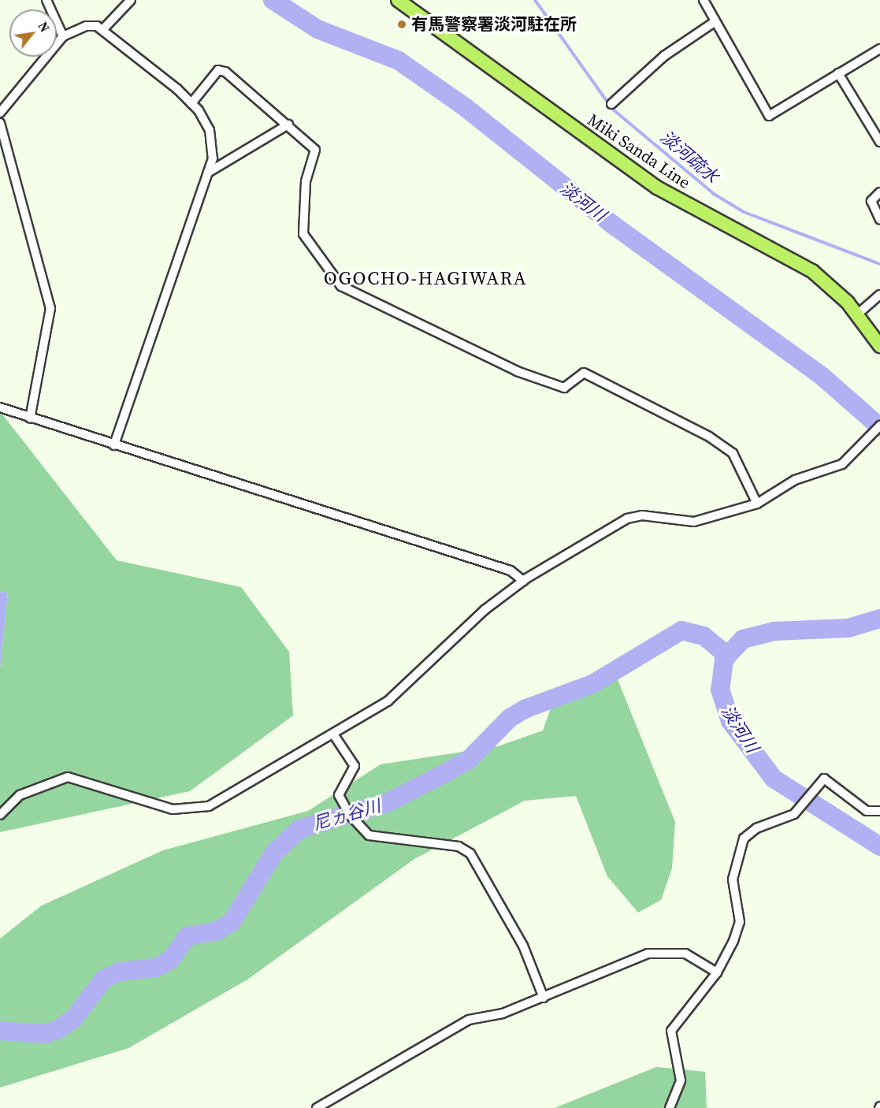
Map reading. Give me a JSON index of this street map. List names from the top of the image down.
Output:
{
  "streets": {
    "main road": ["Miki Sanda Line"]
  },
  "districts": ["OGOCHO-HAGIWARA"],
  "water": ["淡河疏水", "淡河川", "尼ヵ谷川"],
  "places": ["有馬警察署淡河駐在所"],
  "north": "top right"
}
